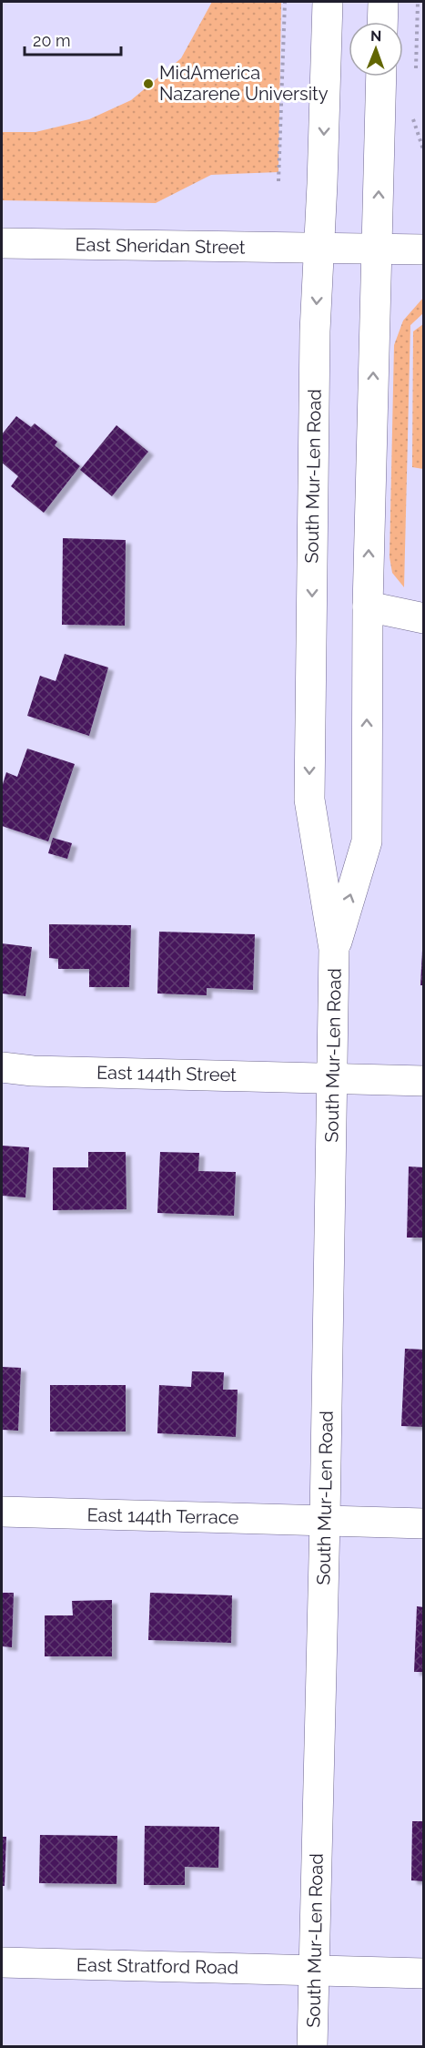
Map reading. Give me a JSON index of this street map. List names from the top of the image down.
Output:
{
  "streets": {
    "main road": [
      "East Sheridan Street",
      "South Mur-Len Road",
      "East 144th Street",
      "East 144th Terrace",
      "East Stratford Road"
    ]
  },
  "crossings": [
    ["East Sheridan Street", "South Mur-Len Road"],
    ["South Mur-Len Road", "East 144th Street"],
    ["South Mur-Len Road", "East 144th Terrace"],
    ["South Mur-Len Road", "East Stratford Road"]
  ],
  "places": ["MidAmerica Nazarene University"],
  "scale_bar": "20 m",
  "north": "top"
}
